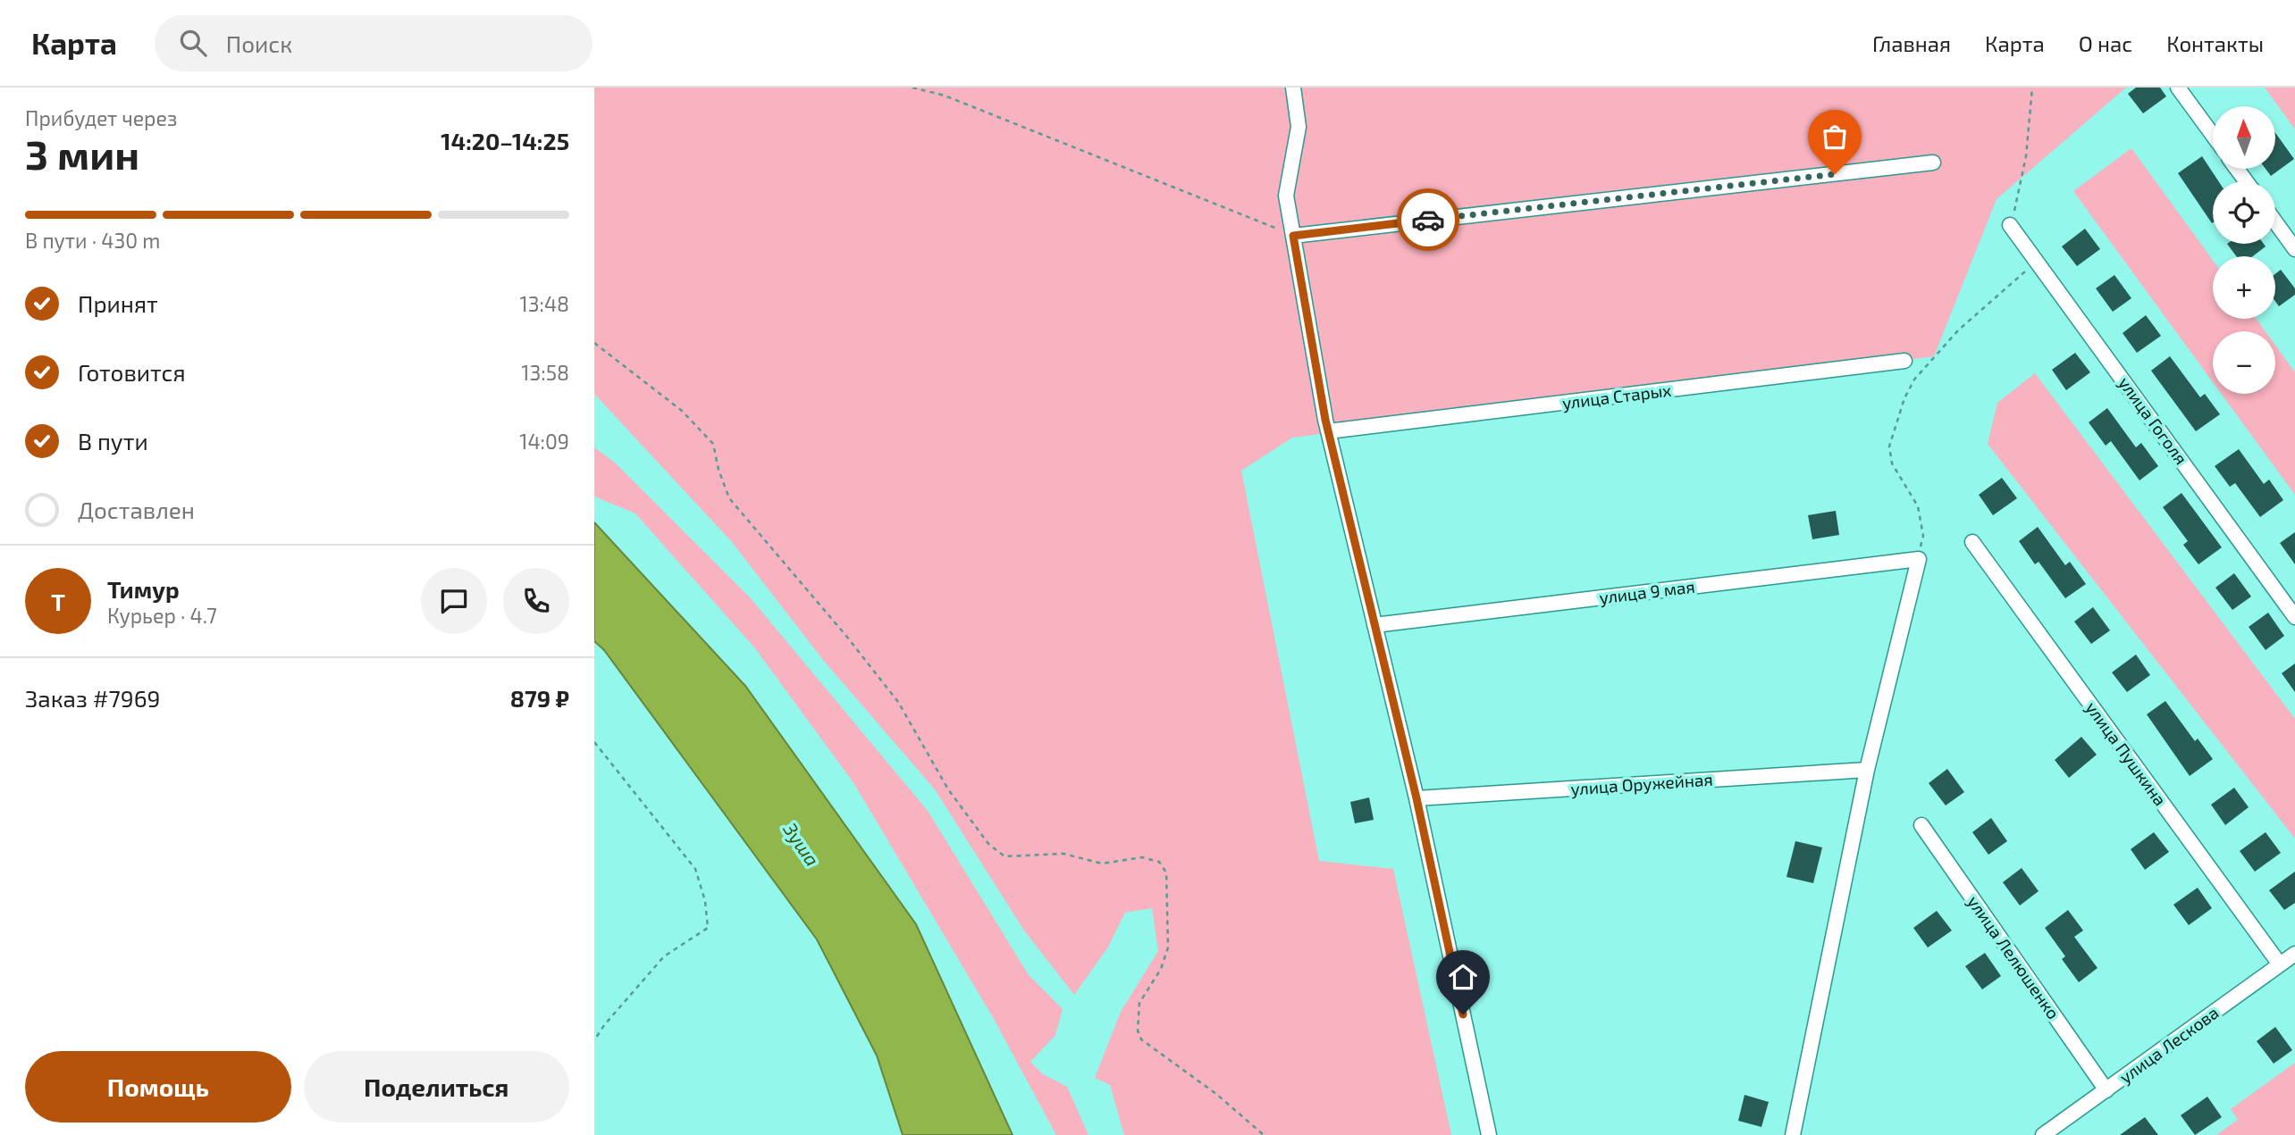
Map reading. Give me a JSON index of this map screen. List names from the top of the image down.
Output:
{
  "streets": {
    "street": [
      "улица Старых",
      "улица Гоголя",
      "улица 9 мая",
      "улица Пушкина",
      "улица Оружейная",
      "улица Лелюшенко",
      "улица Лескова"
    ]
  },
  "crossings": [
    ["улица Пушкина", "улица Лескова"],
    ["улица Лелюшенко", "улица Лескова"]
  ],
  "water": ["Зуша"],
  "north": "top",
  "page": {
    "header": "Карта",
    "search": "Поиск",
    "nav": [
      "Главная",
      "Карта",
      "О нас",
      "Контакты"
    ],
    "heading": ["3 мин", "Прибудет через", "14:20–14:25"],
    "panel": [
      "Тимур",
      "Курьер · 4.7",
      "Заказ #7969",
      "879 ₽"
    ],
    "map_buttons": ["+", "−"],
    "bar": "В пути · 430 m",
    "list": [
      ["Принят", "13:48"],
      ["Готовится", "13:58"],
      ["В пути", "14:09"],
      "Доставлен"
    ],
    "round": "Т",
    "buttons": ["Помощь", "Поделиться"]
  }
}
